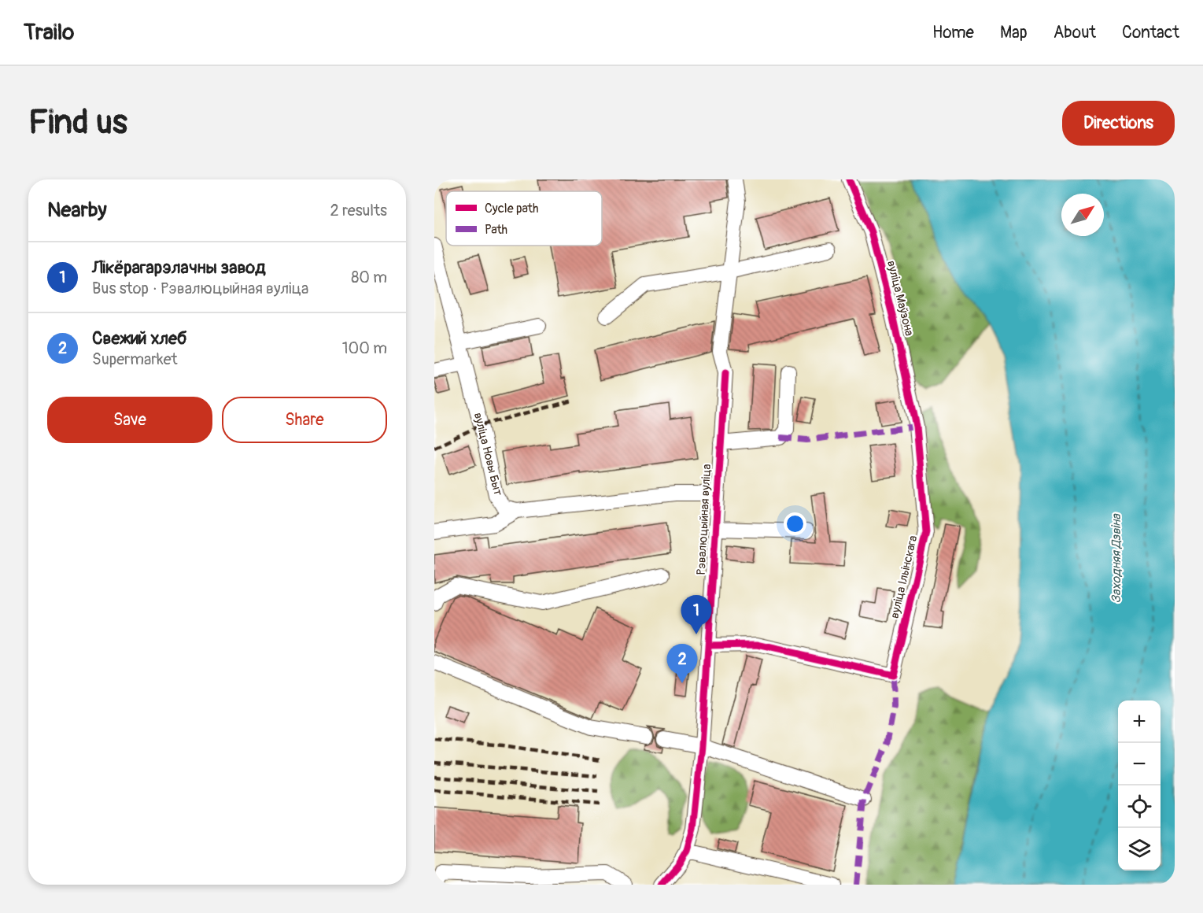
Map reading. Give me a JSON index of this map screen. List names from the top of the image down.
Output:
{
  "streets": {
    "street": [
      "вуліца Маўзона",
      "вуліца Новы Быт",
      "Рэвалюцыйная вуліца",
      "вуліца Ільінскага"
    ]
  },
  "crossings": [
    ["вуліца Маўзона", "вуліца Ільінскага"],
    ["Рэвалюцыйная вуліца", "вуліца Ільінскага"]
  ],
  "water": ["Заходняя Дзвіна"],
  "legend": ["Cycle path", "Path"],
  "north": "top right",
  "page": {
    "header": "Trailo",
    "nav": [
      "Home",
      "Map",
      "About",
      "Contact"
    ],
    "buttons": [
      "Directions",
      ["Save", "Share"]
    ],
    "title": "Find us",
    "heading": ["Nearby", "2 results"],
    "list": [
      {
        "mark": "1",
        "name": "Лікёрагарэлачны завод",
        "note": "Bus stop · Рэвалюцыйная вуліца",
        "value": "80 m"
      },
      {
        "mark": "2",
        "name": "Свежий хлеб",
        "note": "Supermarket",
        "value": "100 m"
      }
    ],
    "pins": ["1", "2"],
    "map_buttons": ["+", "−"]
  }
}
